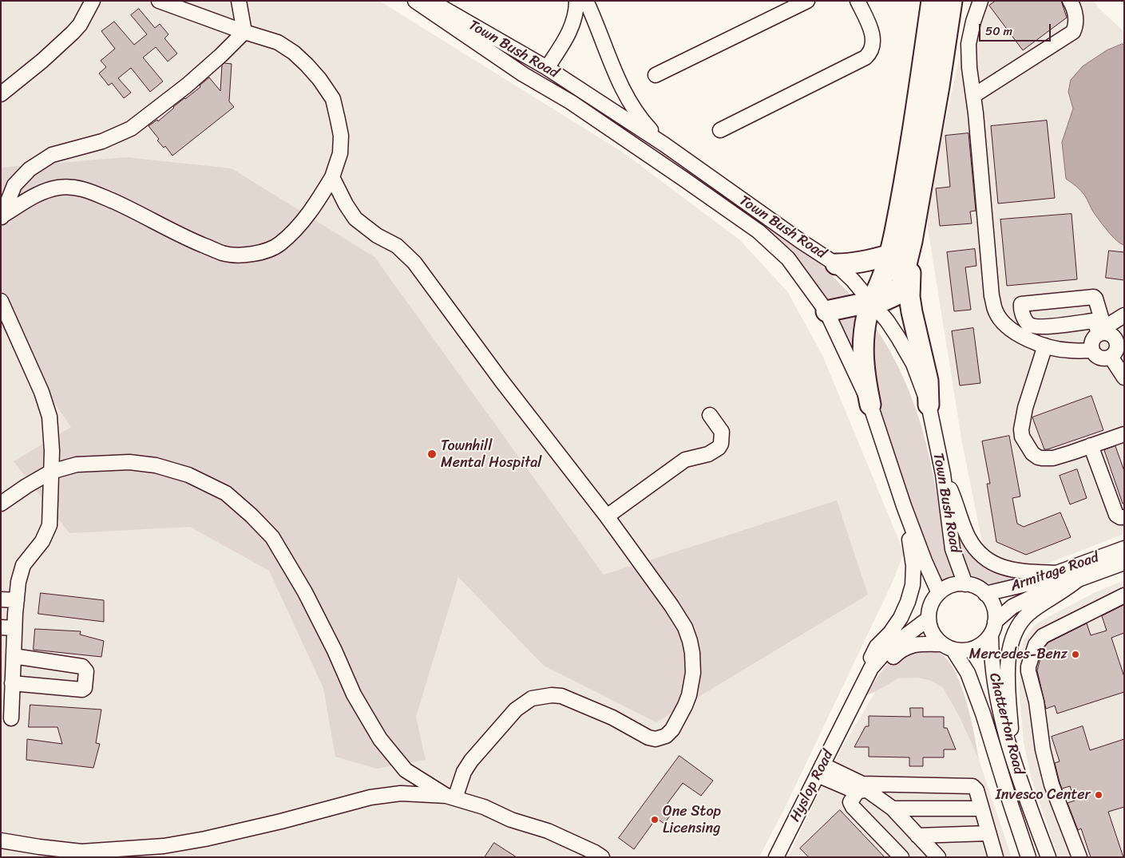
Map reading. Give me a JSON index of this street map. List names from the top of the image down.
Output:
{
  "streets": {
    "street": [
      "Town Bush Road",
      "Armitage Road",
      "Chatterton Road",
      "Hyslop Road"
    ]
  },
  "crossings": [
    ["Town Bush Road", "Armitage Road"],
    ["Town Bush Road", "Chatterton Road"],
    ["Town Bush Road", "Hyslop Road"],
    ["Armitage Road", "Chatterton Road"],
    ["Armitage Road", "Hyslop Road"],
    ["Chatterton Road", "Hyslop Road"]
  ],
  "places": [
    "Townhill Mental Hospital",
    "Mercedes-Benz",
    "Invesco Center",
    "One Stop Licensing"
  ],
  "scale_bar": "50 m"
}
